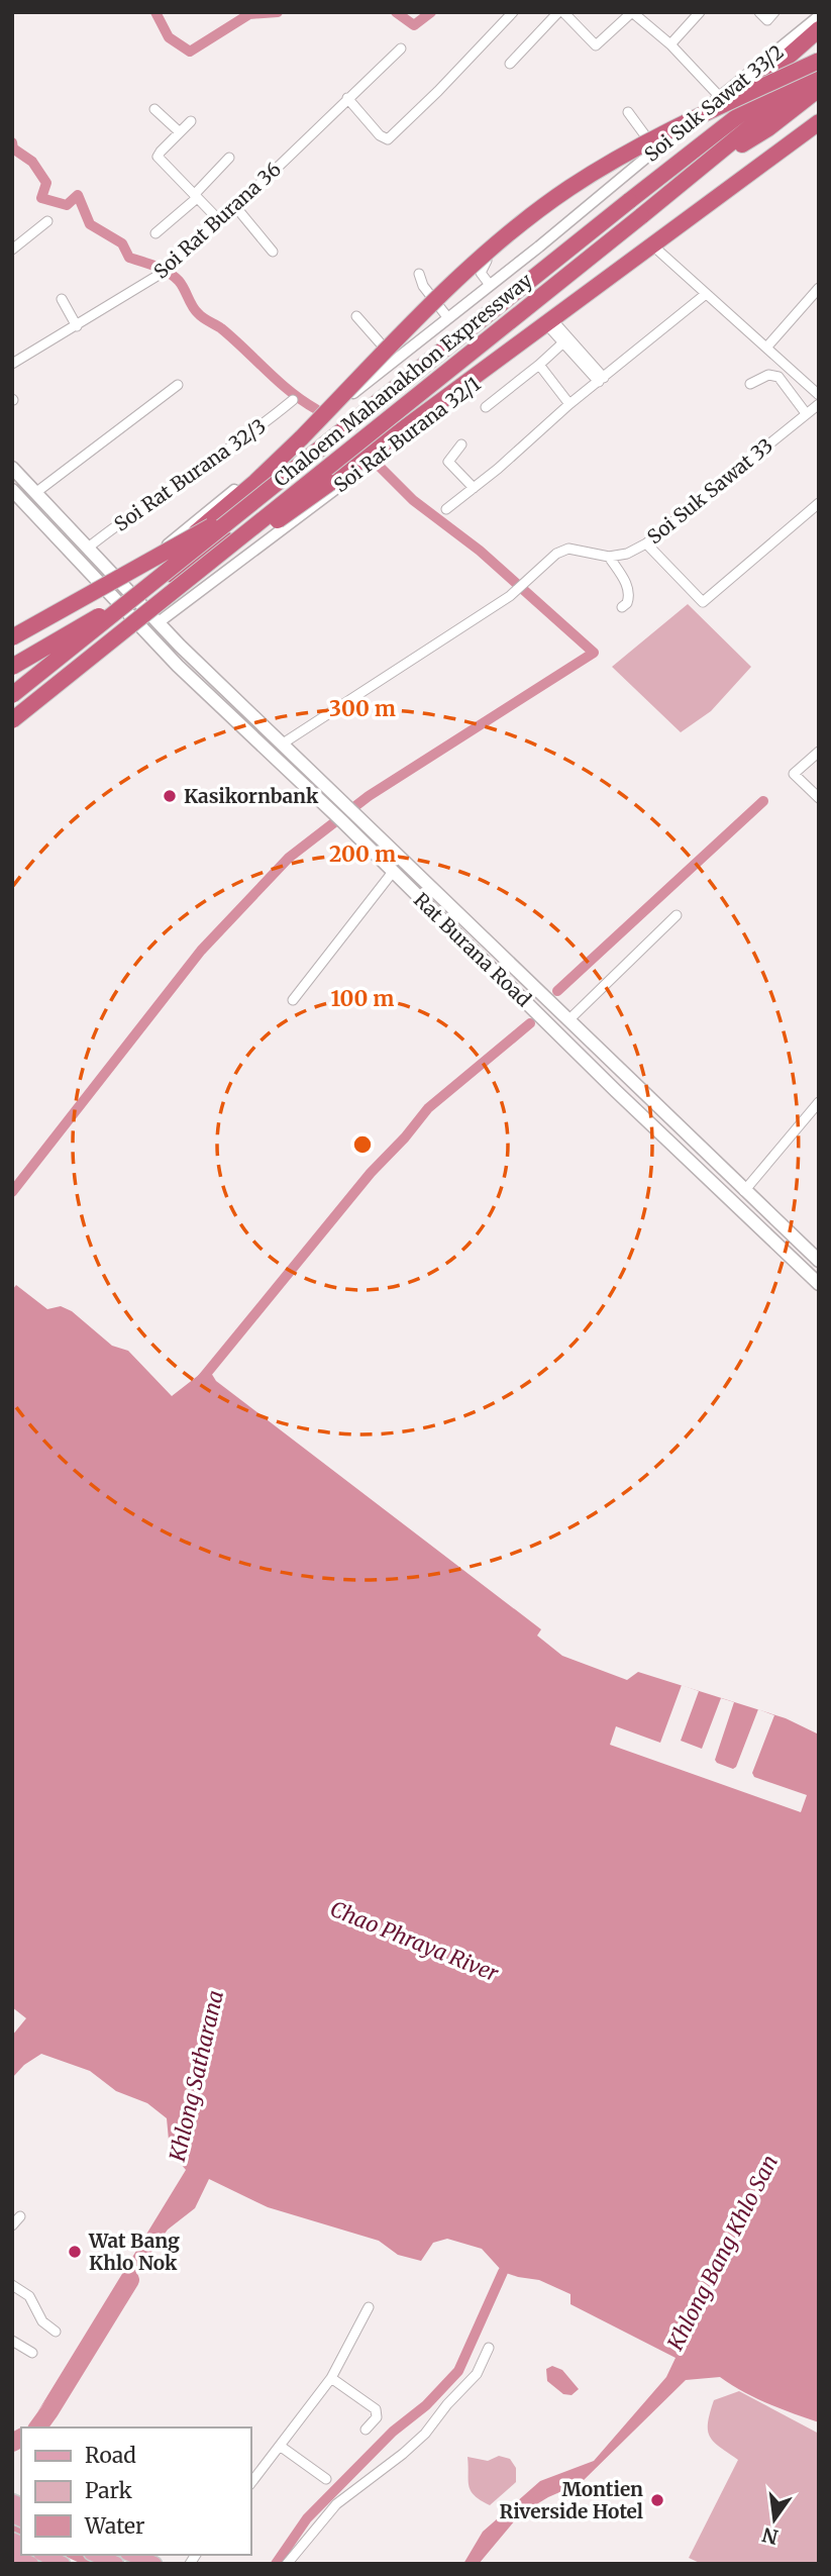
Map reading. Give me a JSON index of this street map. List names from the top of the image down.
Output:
{
  "streets": {
    "highway": ["Chaloem Mahanakhon Expressway"],
    "main road": ["Rat Burana Road"],
    "street": [
      "Soi Suk Sawat 33/2",
      "Soi Rat Burana 36",
      "Soi Rat Burana 32/1",
      "Soi Rat Burana 32/3",
      "Soi Suk Sawat 33"
    ]
  },
  "crossings": [
    ["Soi Suk Sawat 33/2", "Rat Burana Road"],
    ["Soi Rat Burana 32/1", "Rat Burana Road"],
    ["Soi Rat Burana 32/3", "Rat Burana Road"],
    ["Soi Suk Sawat 33", "Rat Burana Road"]
  ],
  "water": ["Chao Phraya River", "Khlong Satharana", "Khlong Bang Khlo San"],
  "places": ["Kasikornbank", "Wat Bang Khlo Nok", "Montien Riverside Hotel"],
  "legend": ["Road", "Park", "Water"],
  "north": "bottom",
  "rings": ["300 m", "200 m", "100 m"]
}
